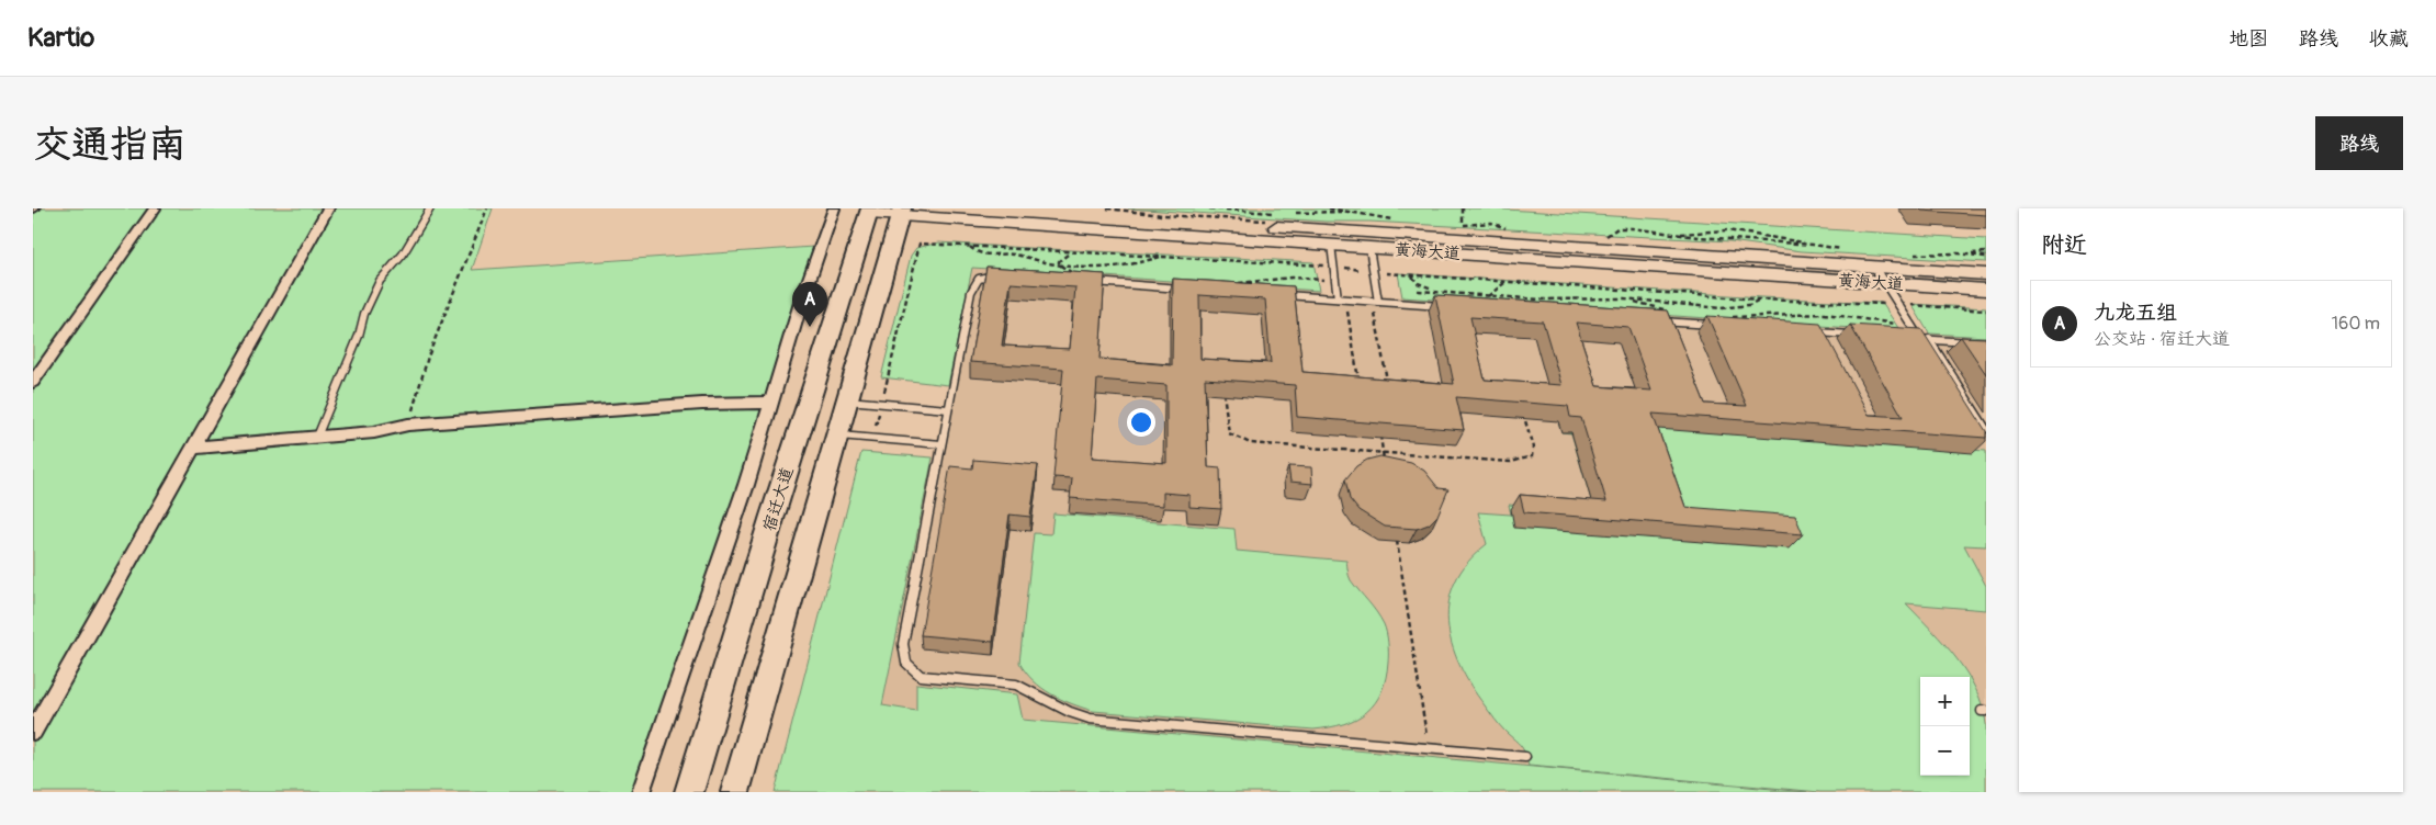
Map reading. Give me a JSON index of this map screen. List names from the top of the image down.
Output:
{
  "streets": {
    "main road": ["黄海大道", "宿迁大道"]
  },
  "crossings": [
    ["黄海大道", "宿迁大道"]
  ],
  "page": {
    "header": "Kartio",
    "nav": ["地图", "路线", "收藏"],
    "buttons": "路线",
    "title": "交通指南",
    "heading": "附近",
    "list": [
      {
        "mark": "A",
        "name": "九龙五组",
        "note": "公交站 · 宿迁大道",
        "value": "160 m"
      }
    ],
    "pins": "A",
    "map_buttons": ["+", "−"]
  }
}
